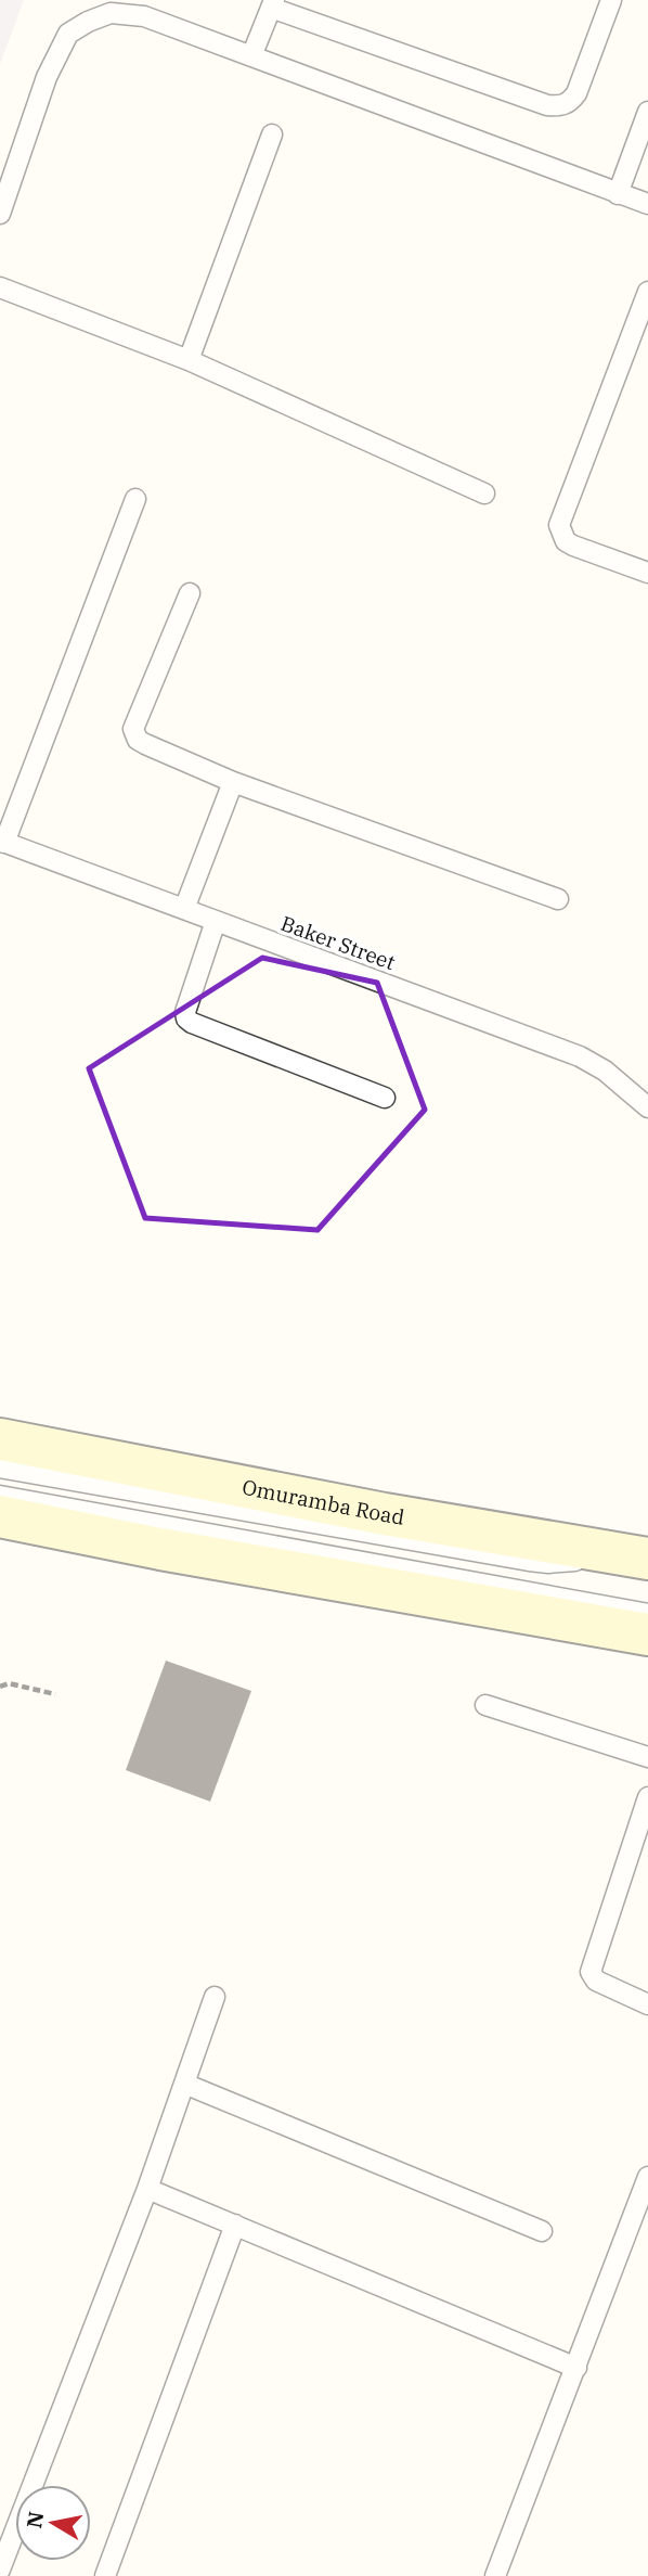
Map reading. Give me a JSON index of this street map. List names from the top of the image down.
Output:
{
  "streets": {
    "main road": ["Omuramba Road"],
    "lane": ["Baker Street"]
  },
  "north": "left"
}
